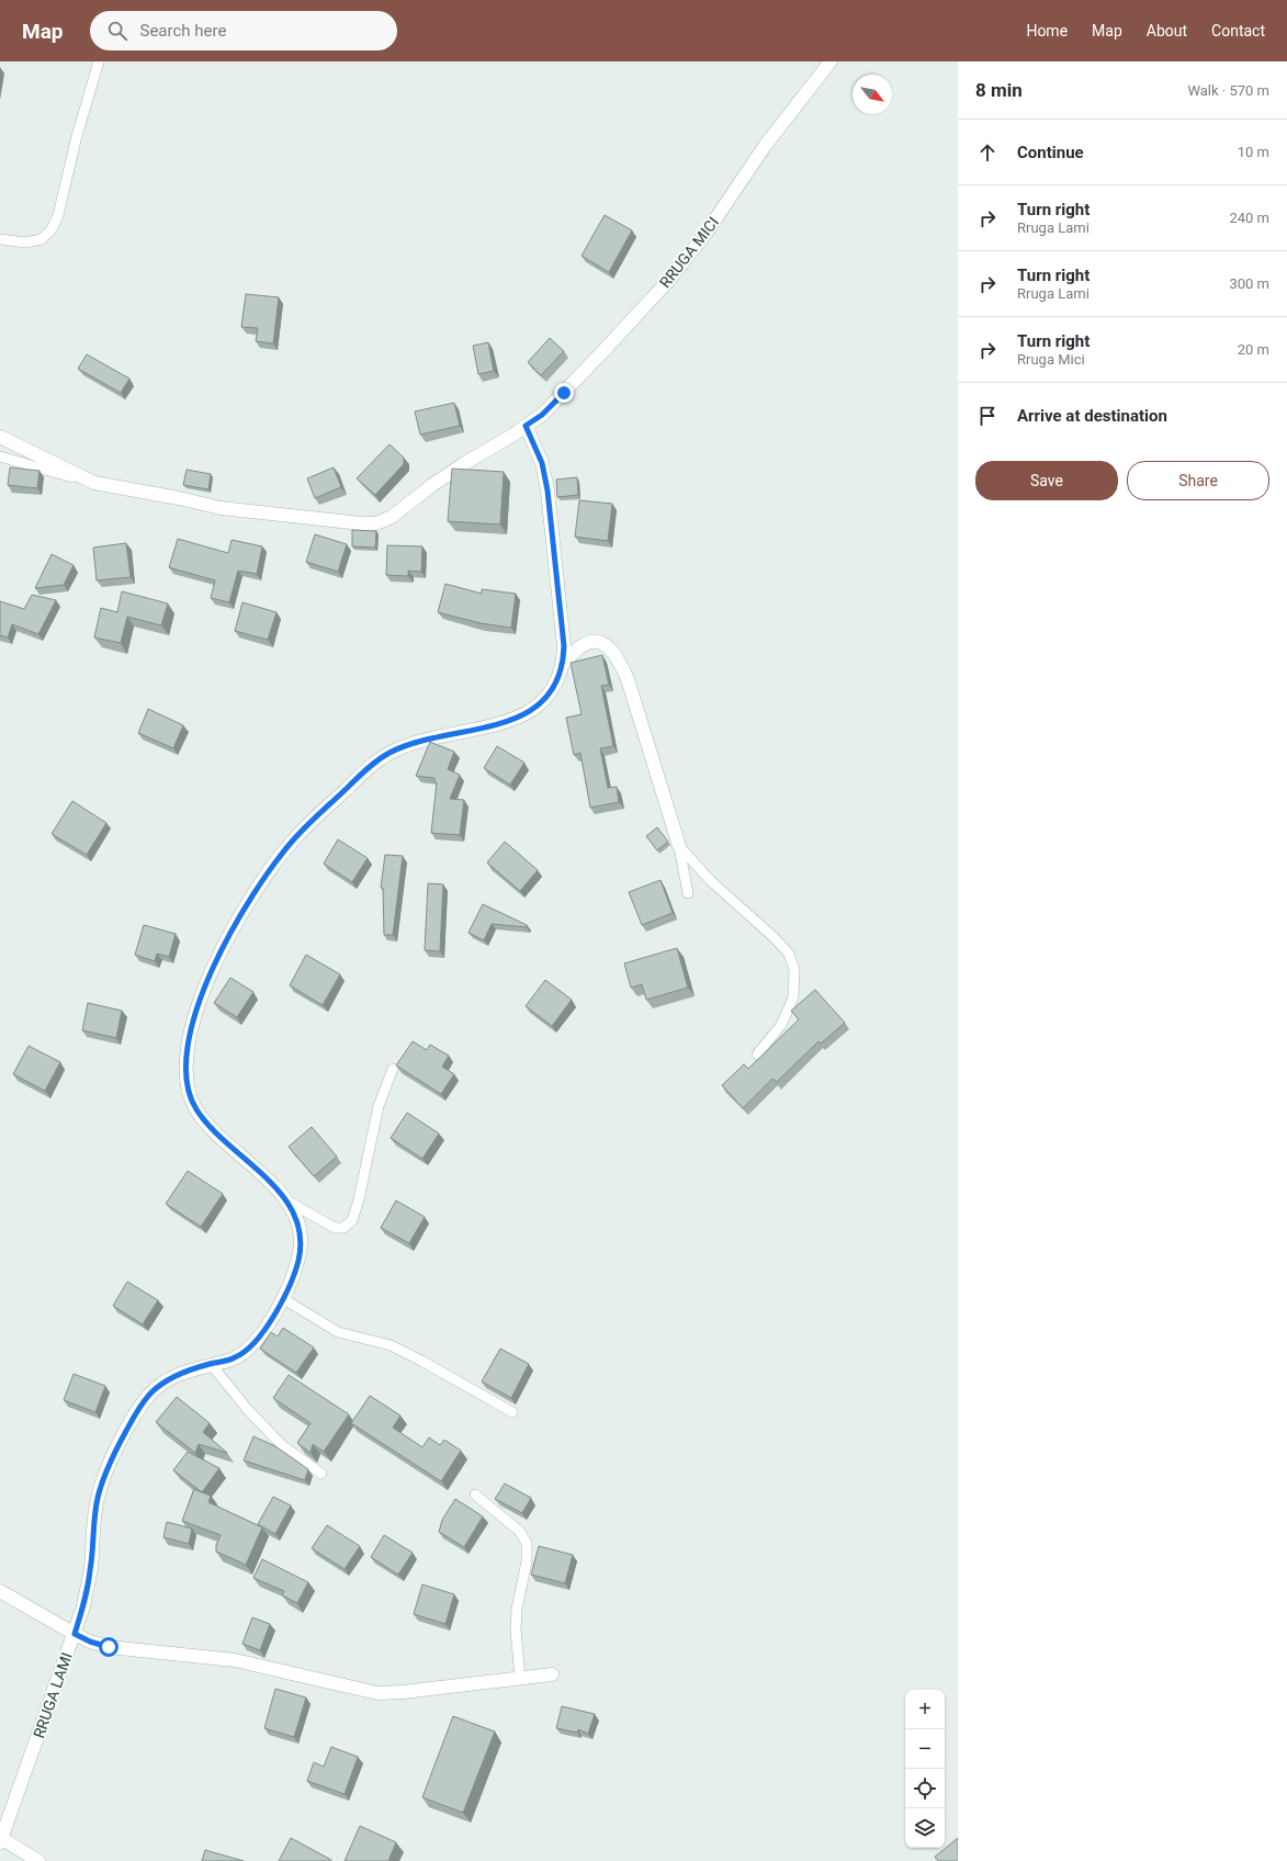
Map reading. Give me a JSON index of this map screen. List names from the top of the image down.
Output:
{
  "streets": {
    "street": ["RRUGA MICI", "RRUGA LAMI"]
  },
  "crossings": [
    ["RRUGA MICI", "RRUGA LAMI"]
  ],
  "north": "bottom right",
  "page": {
    "header": "Map",
    "search": "Search here",
    "nav": [
      "Home",
      "Map",
      "About",
      "Contact"
    ],
    "heading": ["8 min", "Walk · 570 m"],
    "list": [
      ["Continue", "10 m"],
      ["Turn right", "Rruga Lami", "240 m"],
      ["Turn right", "Rruga Lami", "300 m"],
      ["Turn right", "Rruga Mici", "20 m"],
      "Arrive at destination"
    ],
    "buttons": ["Save", "Share"],
    "map_buttons": ["+", "−"]
  }
}
